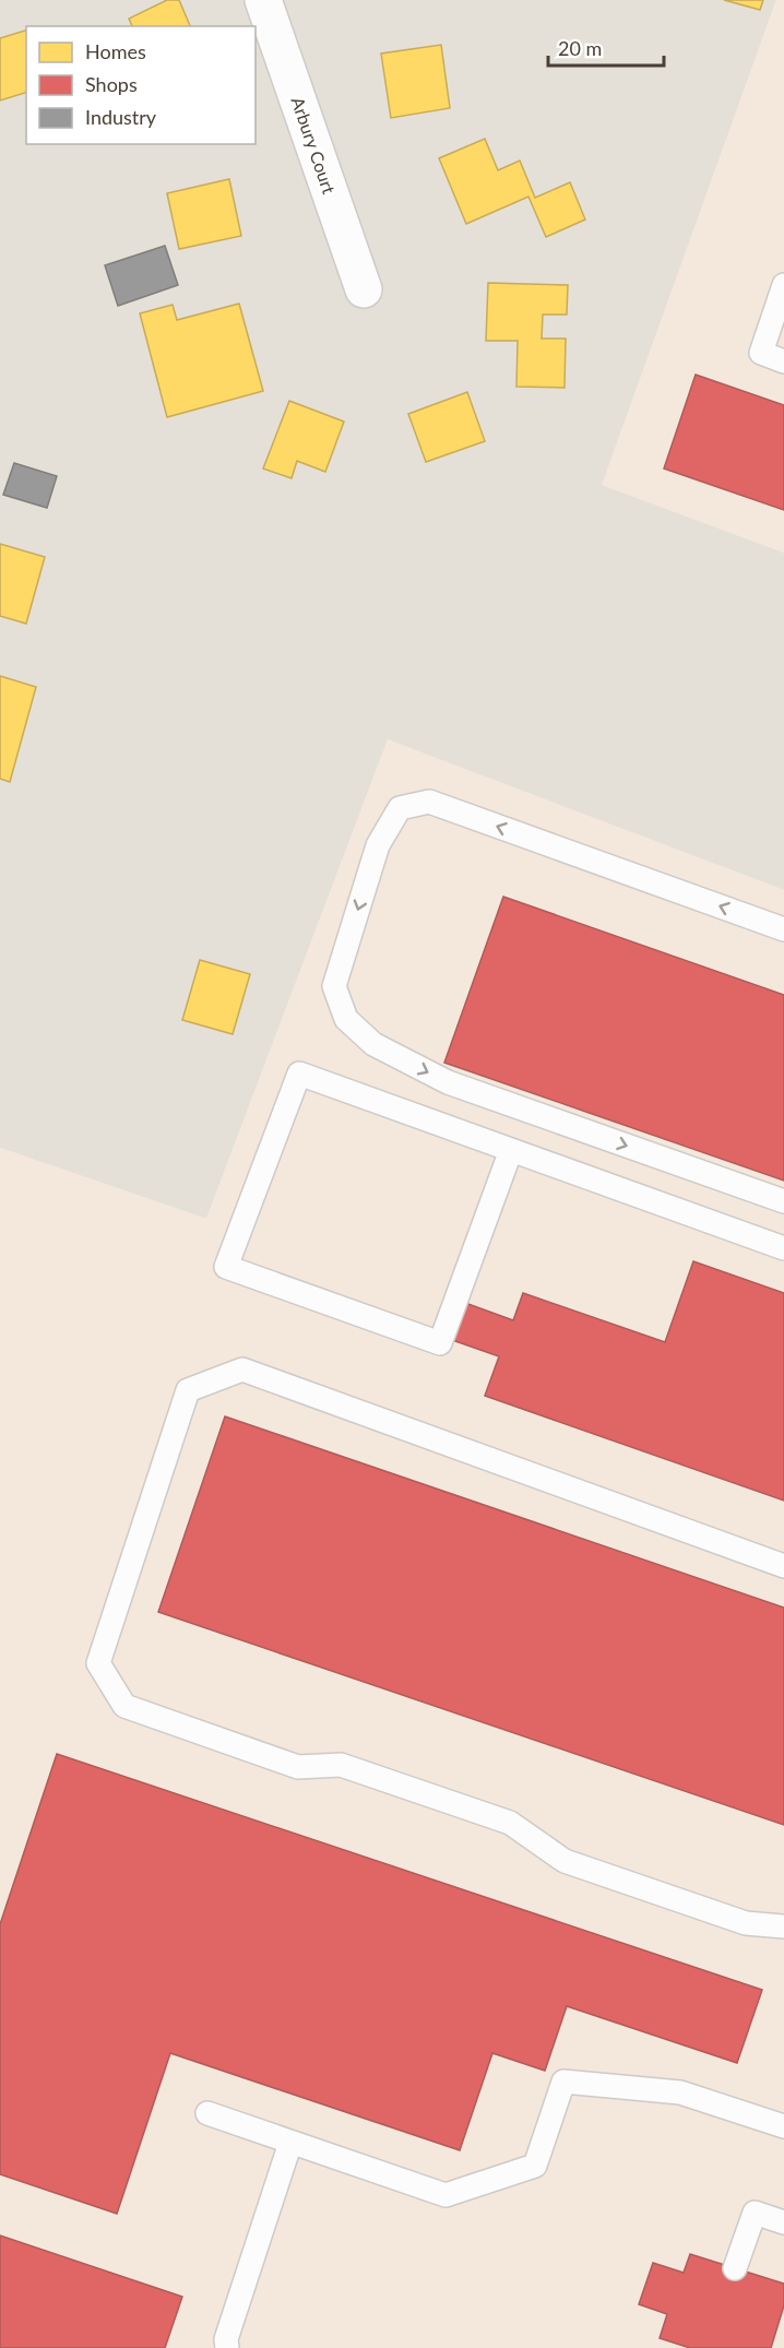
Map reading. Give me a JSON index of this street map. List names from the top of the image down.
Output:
{
  "streets": {
    "street": ["Arbury Court"]
  },
  "legend": ["Homes", "Shops", "Industry"],
  "scale_bar": "20 m"
}
